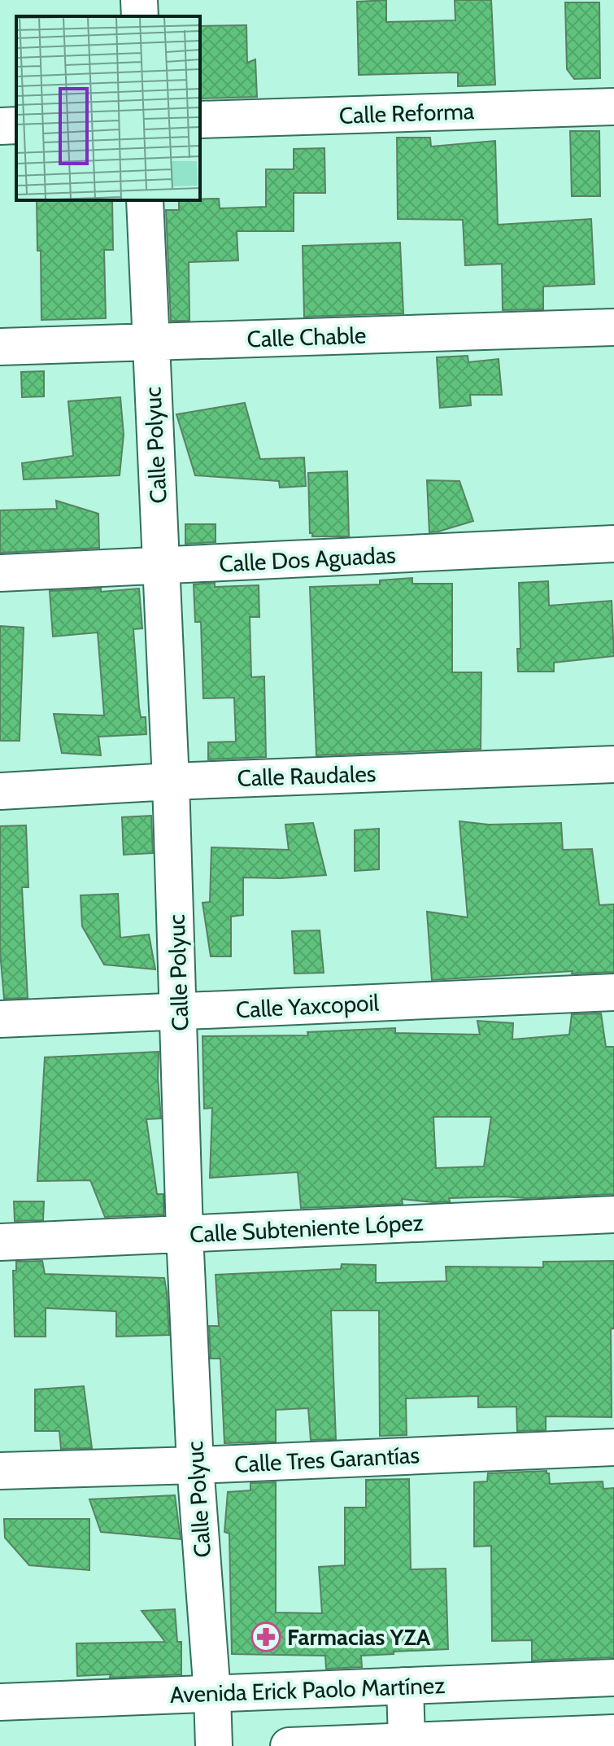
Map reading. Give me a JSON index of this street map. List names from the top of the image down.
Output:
{
  "streets": {
    "street": [
      "Calle Reforma",
      "Calle Chable",
      "Calle Polyuc",
      "Calle Dos Aguadas",
      "Calle Raudales",
      "Calle Yaxcopoil",
      "Calle Subteniente López",
      "Calle Tres Garantías",
      "Avenida Erick Paolo Martínez"
    ]
  },
  "crossings": [
    ["Calle Chable", "Calle Polyuc"],
    ["Calle Polyuc", "Calle Dos Aguadas"],
    ["Calle Polyuc", "Calle Raudales"],
    ["Calle Polyuc", "Calle Yaxcopoil"],
    ["Calle Polyuc", "Calle Subteniente López"],
    ["Calle Polyuc", "Calle Tres Garantías"],
    ["Calle Polyuc", "Avenida Erick Paolo Martínez"]
  ],
  "places": {
    "pharmacy": ["Farmacias YZA"]
  }
}
